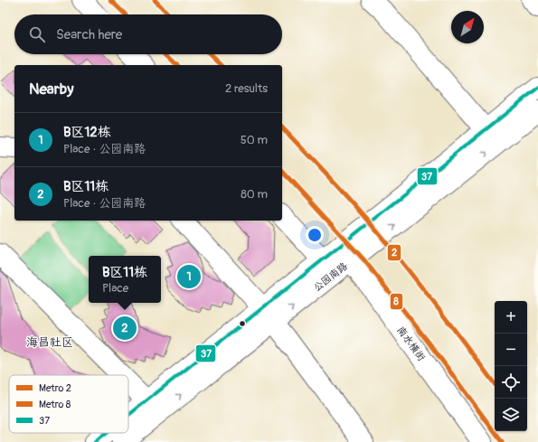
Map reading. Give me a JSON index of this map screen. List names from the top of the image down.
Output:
{
  "streets": {
    "street": ["公园南路", "南水横街"]
  },
  "crossings": [
    ["公园南路", "南水横街"]
  ],
  "districts": ["海昌社区"],
  "lines": ["metro line 2", "metro line 8", "transit line 37"],
  "legend": ["Metro 2", "Metro 8", "37"],
  "north": "top right",
  "page": {
    "search": "Search here",
    "heading": ["Nearby", "2 results"],
    "list": [
      {
        "mark": "1",
        "name": "B区12栋",
        "note": "Place · 公园南路",
        "value": "50 m"
      },
      {
        "mark": "2",
        "name": "B区11栋",
        "note": "Place · 公园南路",
        "value": "80 m"
      }
    ],
    "popup": ["B区11栋", "Place"],
    "pins": ["1", "2"],
    "map_buttons": ["+", "−"]
  }
}
